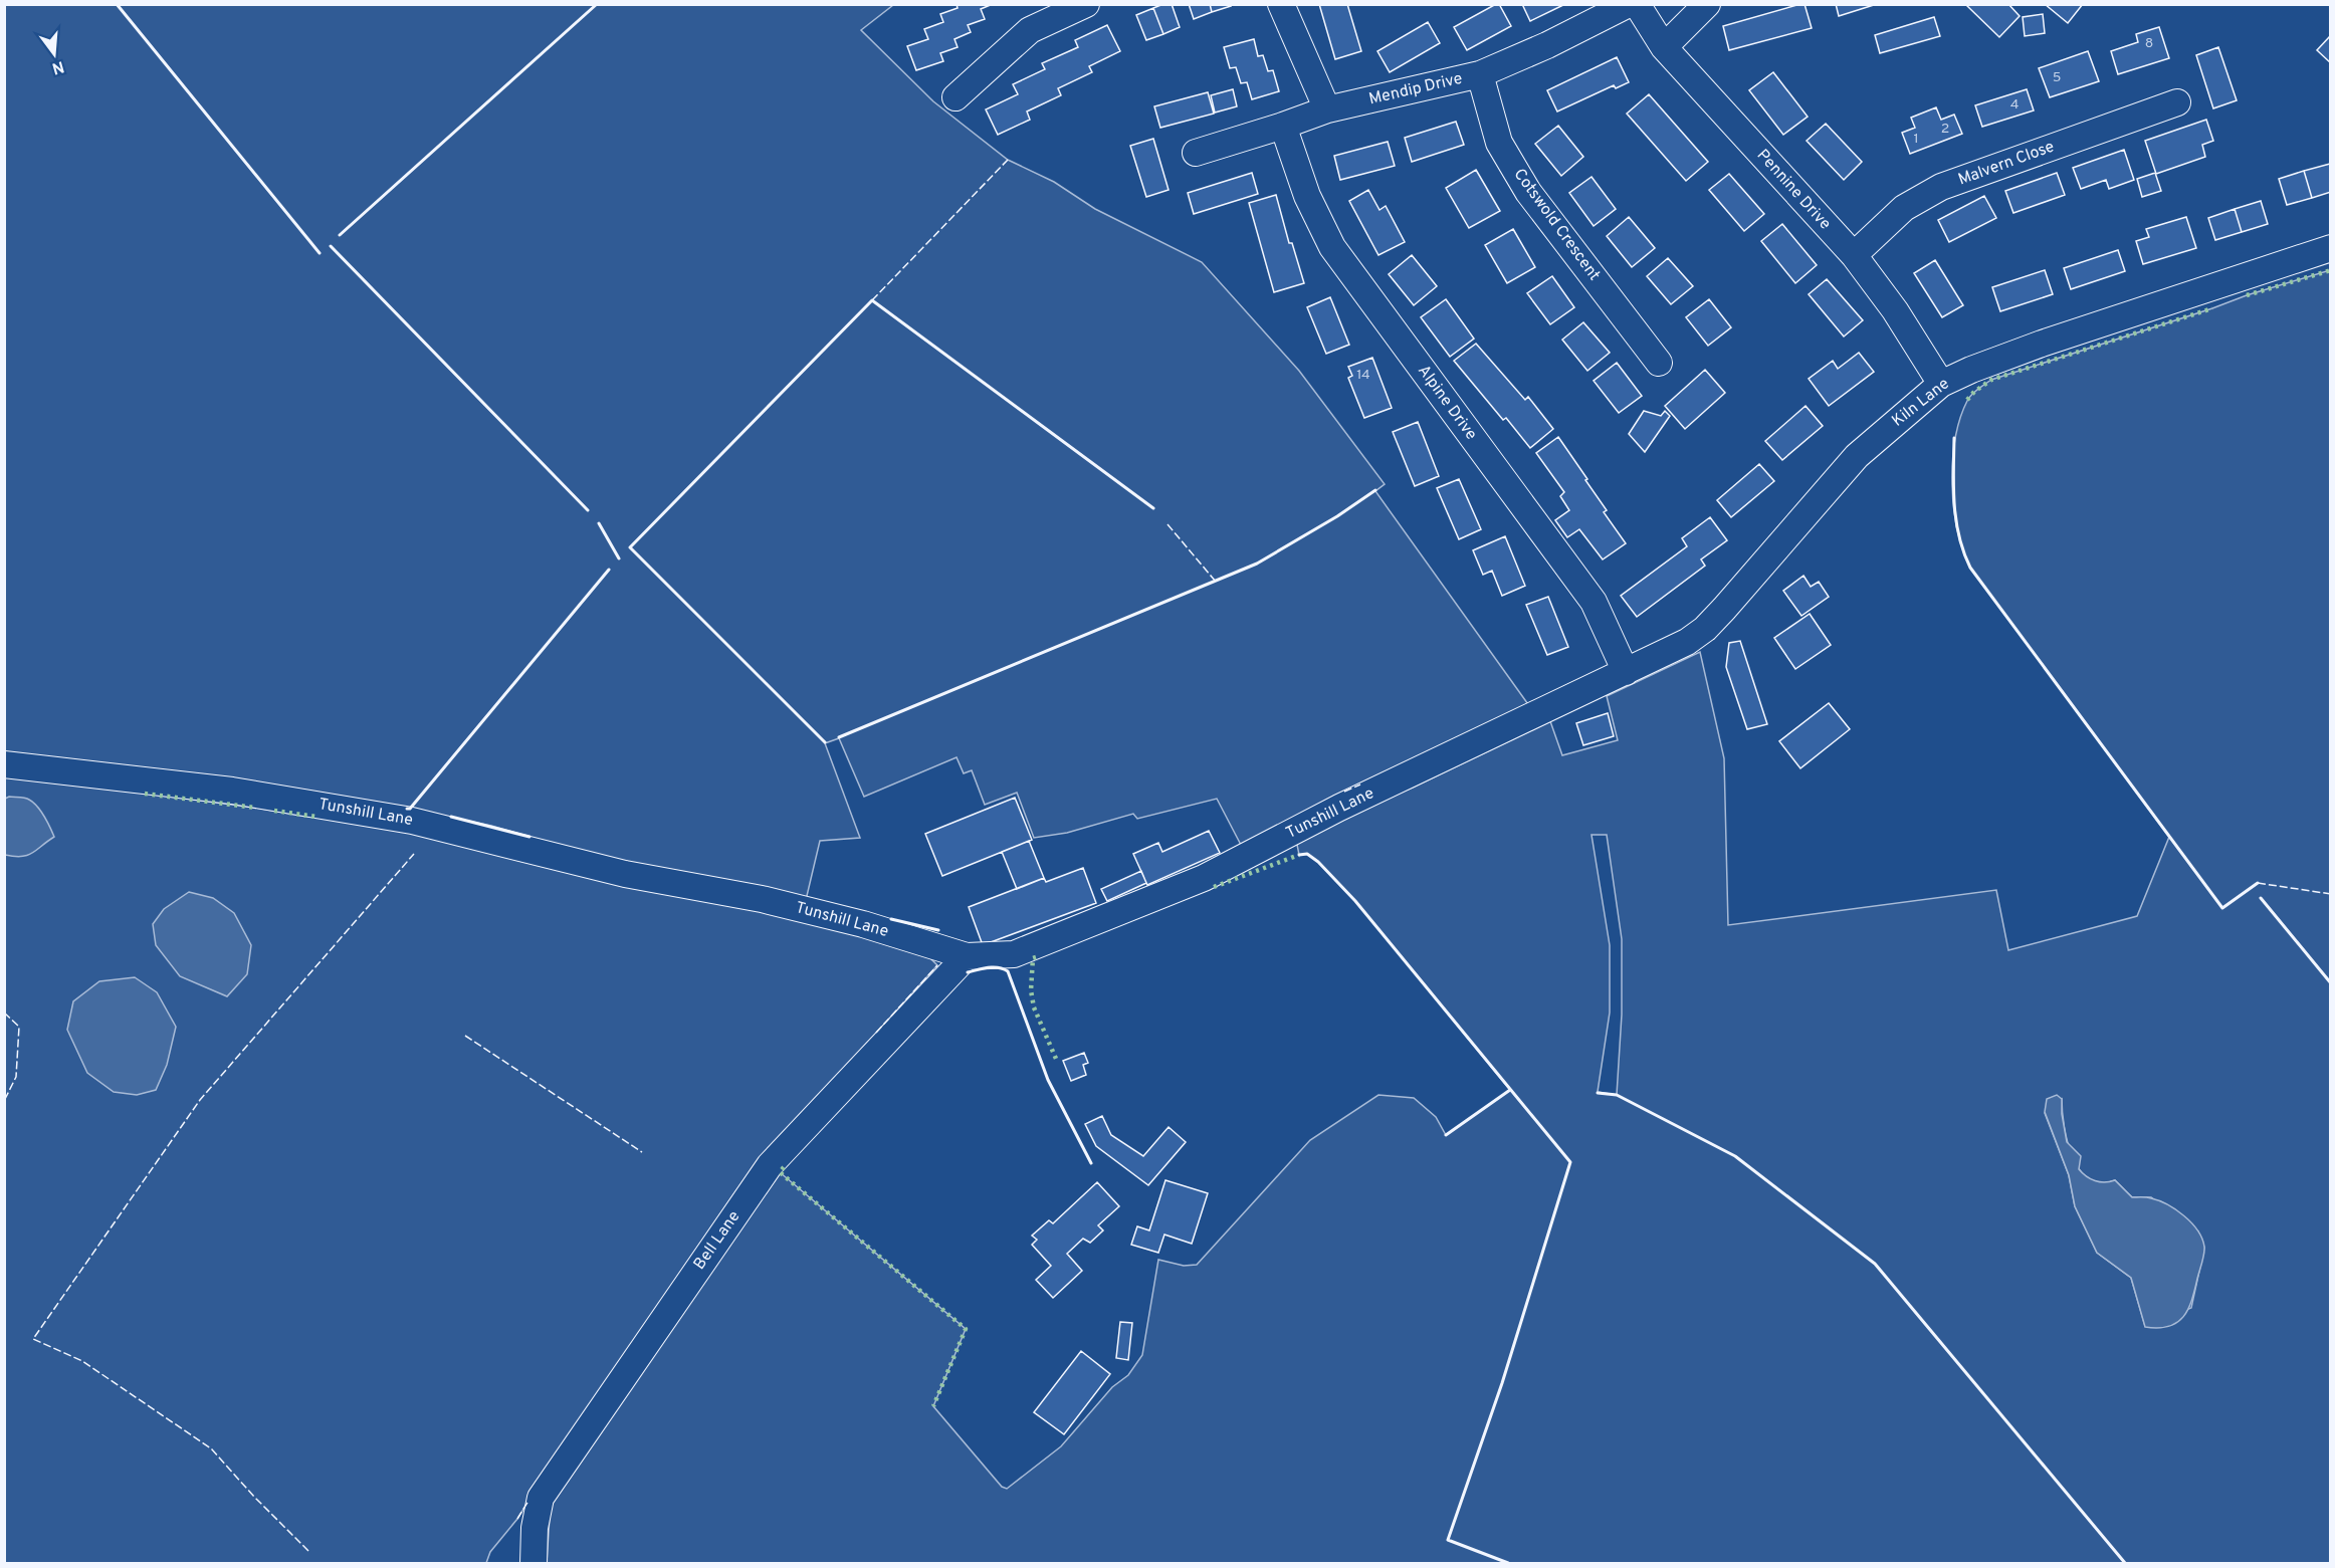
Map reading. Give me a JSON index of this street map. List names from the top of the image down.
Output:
{
  "streets": {
    "street": [
      "Mendip Drive",
      "Malvern Close",
      "Pennine Drive",
      "Cotswold Crescent",
      "Alpine Drive",
      "Kiln Lane",
      "Tunshill Lane",
      "Bell Lane"
    ]
  },
  "crossings": [
    ["Mendip Drive", "Cotswold Crescent"],
    ["Mendip Drive", "Alpine Drive"],
    ["Malvern Close", "Pennine Drive"],
    ["Pennine Drive", "Kiln Lane"],
    ["Alpine Drive", "Kiln Lane"],
    ["Alpine Drive", "Tunshill Lane"],
    ["Kiln Lane", "Tunshill Lane"],
    ["Tunshill Lane", "Bell Lane"]
  ],
  "house_numbers": [
    "8",
    "5",
    "4",
    "2",
    "1",
    "14"
  ],
  "north": "bottom"
}
